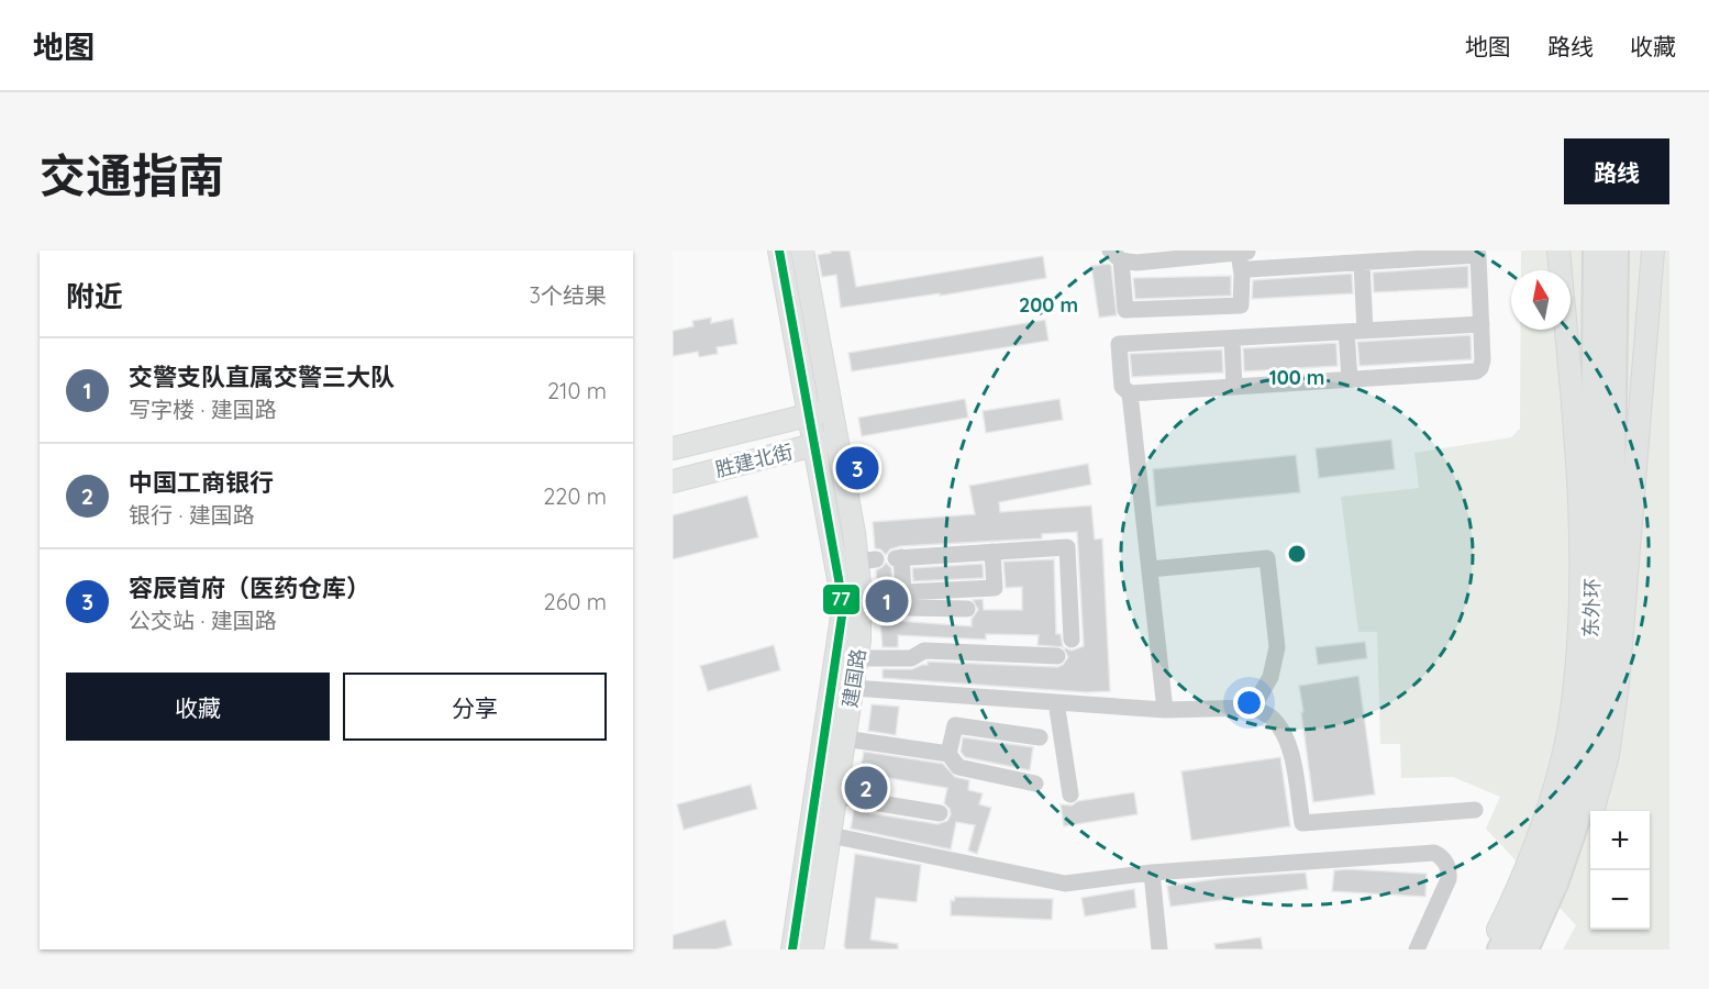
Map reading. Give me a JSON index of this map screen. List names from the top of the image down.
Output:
{
  "streets": {
    "highway": ["东外环"],
    "main road": ["胜建北街", "建国路"]
  },
  "crossings": [
    ["胜建北街", "建国路"]
  ],
  "lines": ["transit line 77"],
  "north": "top",
  "page": {
    "header": "地图",
    "nav": ["地图", "路线", "收藏"],
    "title": "交通指南",
    "buttons": [
      "路线",
      ["收藏", "分享"]
    ],
    "heading": ["附近", "3个结果"],
    "list": [
      {
        "mark": "1",
        "name": "交警支队直属交警三大队",
        "note": "写字楼 · 建国路",
        "value": "210 m"
      },
      {
        "mark": "2",
        "name": "中国工商银行",
        "note": "银行 · 建国路",
        "value": "220 m"
      },
      {
        "mark": "3",
        "name": "容辰首府（医药仓库）",
        "note": "公交站 · 建国路",
        "value": "260 m"
      }
    ],
    "pins": ["3", "1", "2"],
    "map_buttons": ["+", "−"]
  },
  "rings": ["200 m", "100 m"]
}
